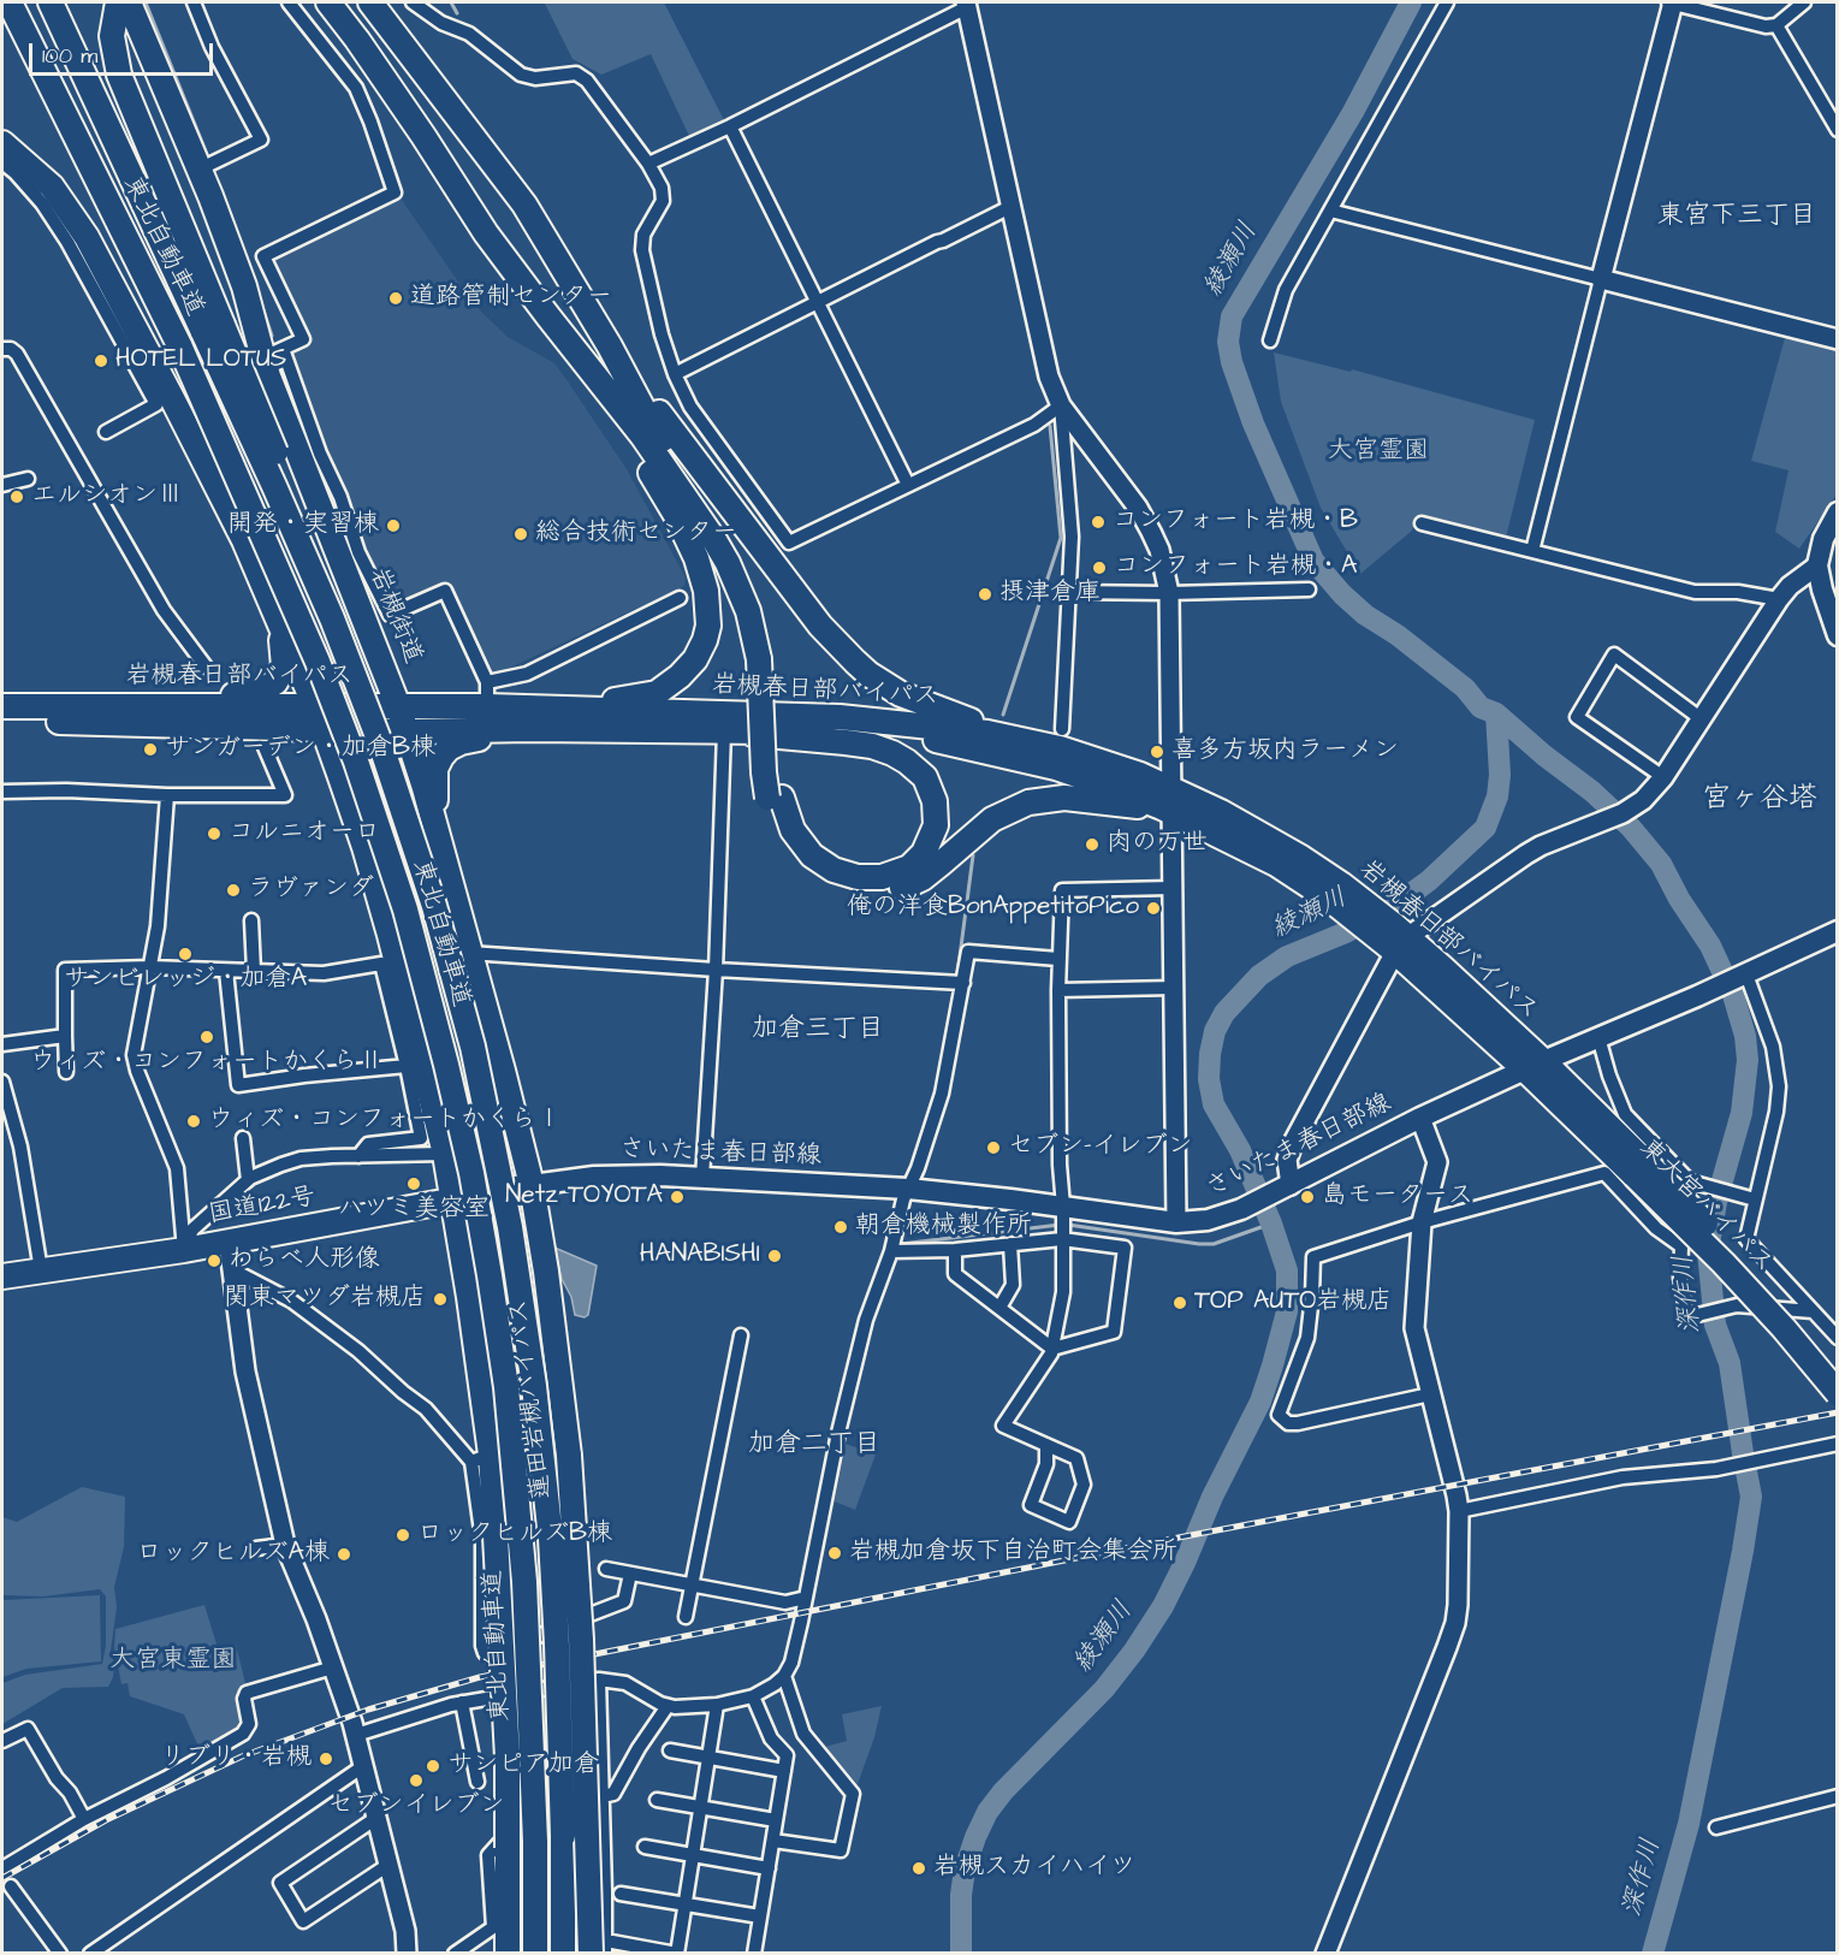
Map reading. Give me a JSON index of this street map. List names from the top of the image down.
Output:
{
  "streets": {
    "highway": [
      "東北自動車道",
      "岩槻街道",
      "岩槻春日部バイパス",
      "国道122号",
      "東大宮バイパス",
      "蓮田岩槻バイパス"
    ],
    "main road": ["さいたま春日部線"]
  },
  "crossings": [
    ["岩槻街道", "岩槻春日部バイパス"],
    ["岩槻街道", "さいたま春日部線"],
    ["岩槻街道", "国道122号"],
    ["岩槻街道", "蓮田岩槻バイパス"],
    ["岩槻春日部バイパス", "さいたま春日部線"],
    ["岩槻春日部バイパス", "東大宮バイパス"],
    ["さいたま春日部線", "国道122号"],
    ["さいたま春日部線", "東大宮バイパス"],
    ["さいたま春日部線", "蓮田岩槻バイパス"],
    ["国道122号", "蓮田岩槻バイパス"]
  ],
  "districts": [
    "東宮下三丁目",
    "宮ヶ谷塔",
    "加倉三丁目",
    "加倉二丁目"
  ],
  "water": ["綾瀬川", "深作川"],
  "parks": ["大宮霊園", "大宮東霊園"],
  "places": [
    "道路管制センター",
    "HOTEL LOTUS",
    "エルシオンⅢ",
    "コンフォート岩槻・B",
    "開発・実習棟",
    "総合技術センター",
    "コンフォート岩槻・A",
    "摂津倉庫",
    "サンガーデン・加倉B棟",
    "喜多方坂内ラーメン",
    "コルニオーロ",
    "肉の万世",
    "ラヴァンダ",
    "俺の洋食BonAppetitoPico",
    "サンビレッジ・加倉A",
    "ウィズ・コンフォートかくらⅡ",
    "ウィズ・コンフォートかくらⅠ",
    "セブン-イレブン",
    "ハツミ美容室",
    "Netz TOYOTA",
    "島モータース",
    "朝倉機械製作所",
    "HANABISHI",
    "わらべ人形像",
    "関東マツダ岩槻店",
    "TOP AUTO岩槻店",
    "ロックヒルズB棟",
    "岩槻加倉坂下自治町会集会所",
    "ロックヒルズA棟",
    "リブリ・岩槻",
    "サンピア加倉",
    "セブンイレブン",
    "岩槻スカイハイツ"
  ],
  "scale_bar": "100 m"
}
